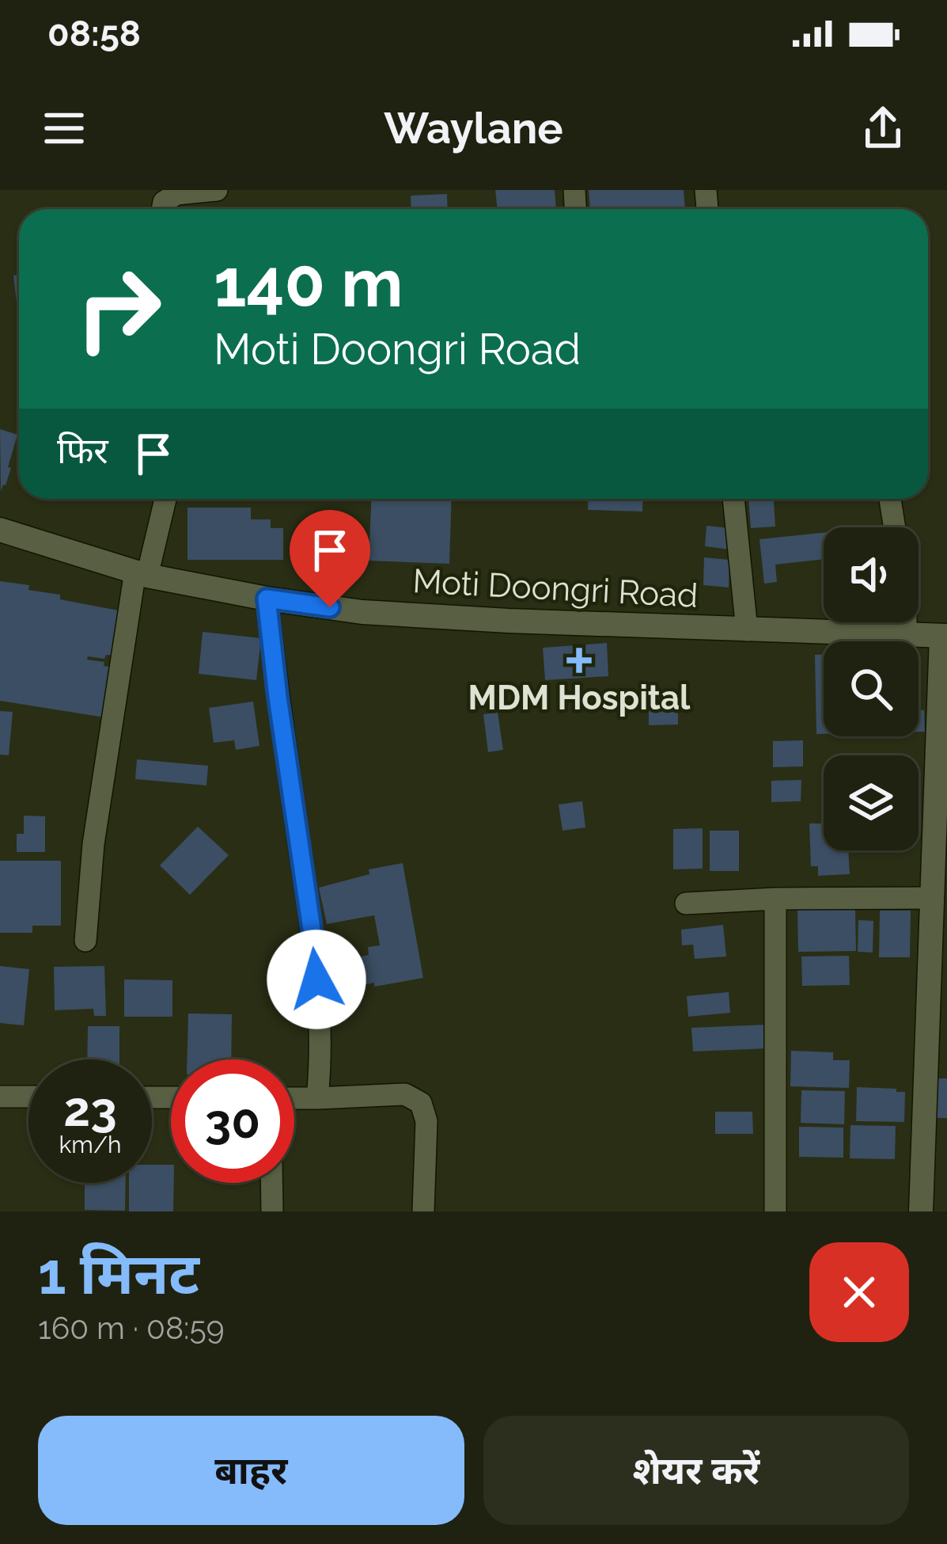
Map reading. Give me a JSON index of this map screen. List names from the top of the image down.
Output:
{
  "streets": {
    "street": ["Moti Doongri Road"]
  },
  "places": {
    "health": ["MDM Hospital"]
  },
  "page": {
    "status": "08:58",
    "header": "Waylane",
    "turn": ["140 m", "Moti Doongri Road"],
    "then": "फिर",
    "speed": "23 km/h",
    "limit": "30",
    "heading": ["1 मिनट", "160 m · 08:59"],
    "buttons": ["बाहर", "शेयर करें"]
  }
}
